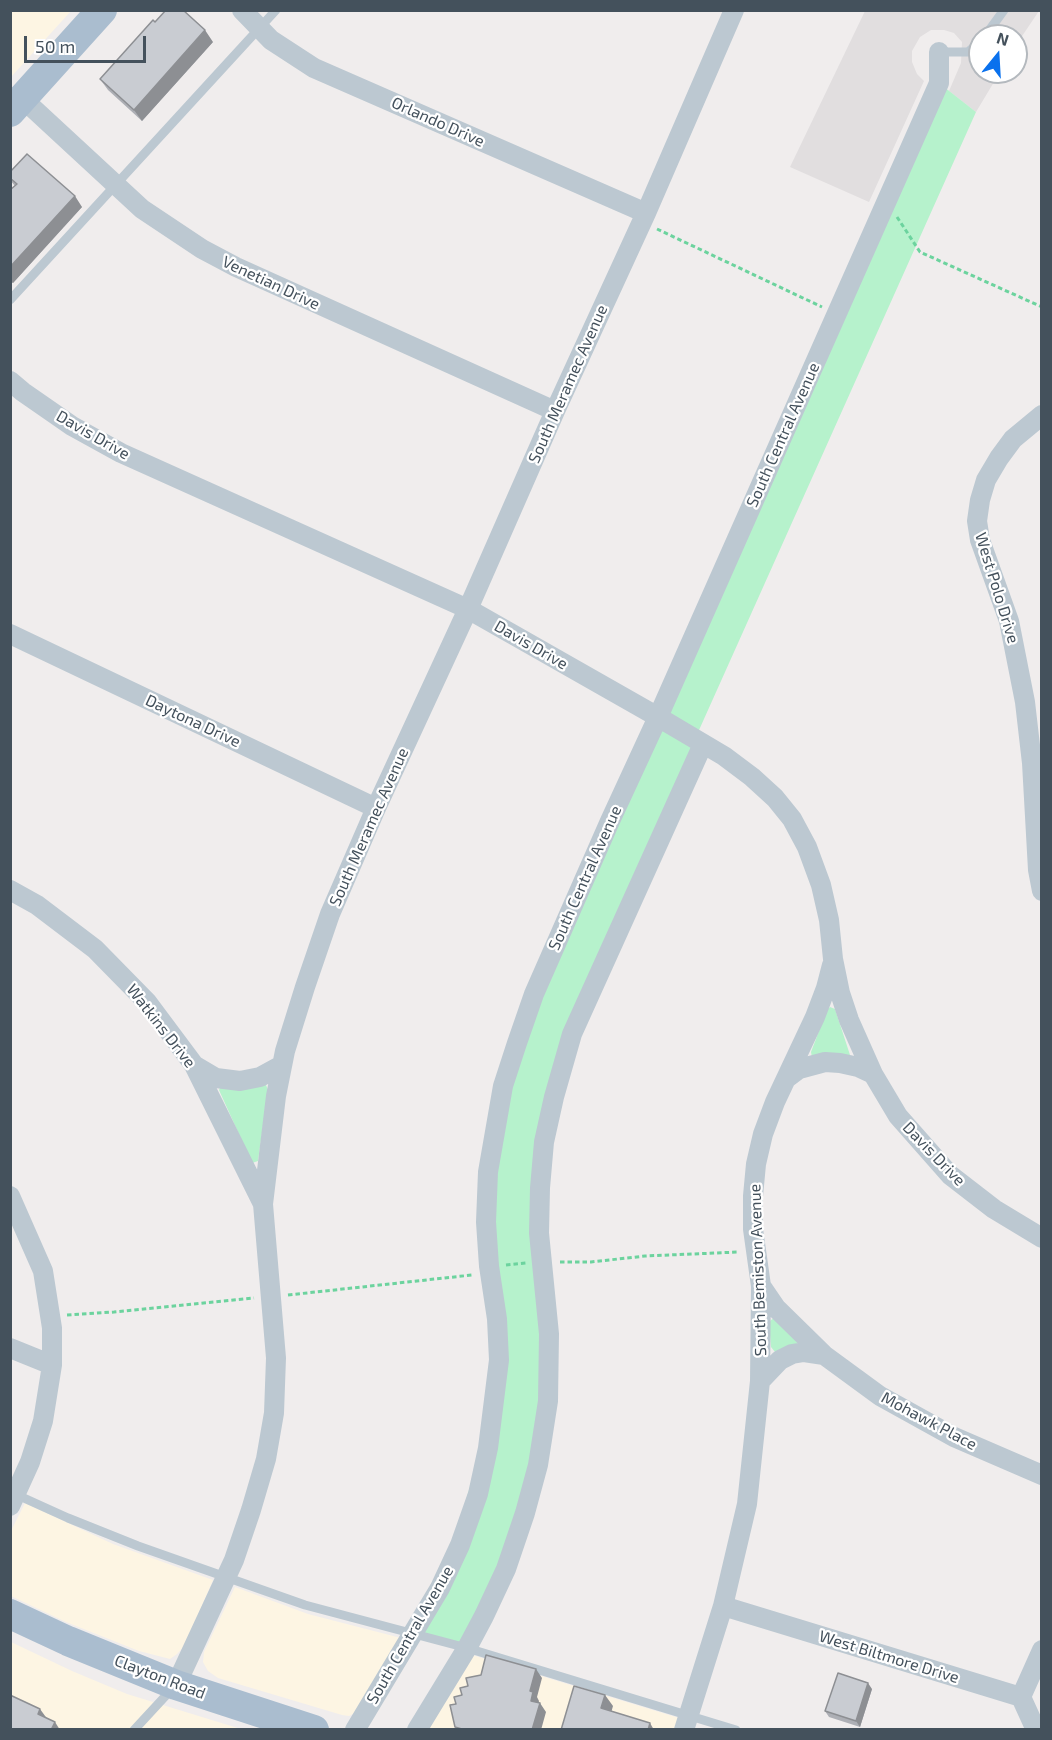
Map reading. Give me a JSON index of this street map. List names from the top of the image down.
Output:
{
  "streets": {
    "main road": ["Clayton Road"],
    "street": [
      "Orlando Drive",
      "Venetian Drive",
      "South Meramec Avenue",
      "Davis Drive",
      "South Central Avenue",
      "West Polo Drive",
      "Daytona Drive",
      "Watkins Drive",
      "South Bemiston Avenue",
      "Mohawk Place",
      "West Biltmore Drive"
    ]
  },
  "crossings": [
    ["Orlando Drive", "South Meramec Avenue"],
    ["Venetian Drive", "South Meramec Avenue"],
    ["South Meramec Avenue", "Davis Drive"],
    ["South Meramec Avenue", "Daytona Drive"],
    ["South Meramec Avenue", "Watkins Drive"],
    ["South Meramec Avenue", "Clayton Road"],
    ["Davis Drive", "South Central Avenue"],
    ["Davis Drive", "South Bemiston Avenue"],
    ["South Bemiston Avenue", "Mohawk Place"],
    ["South Bemiston Avenue", "West Biltmore Drive"]
  ],
  "scale_bar": "50 m",
  "north": "top"
}
